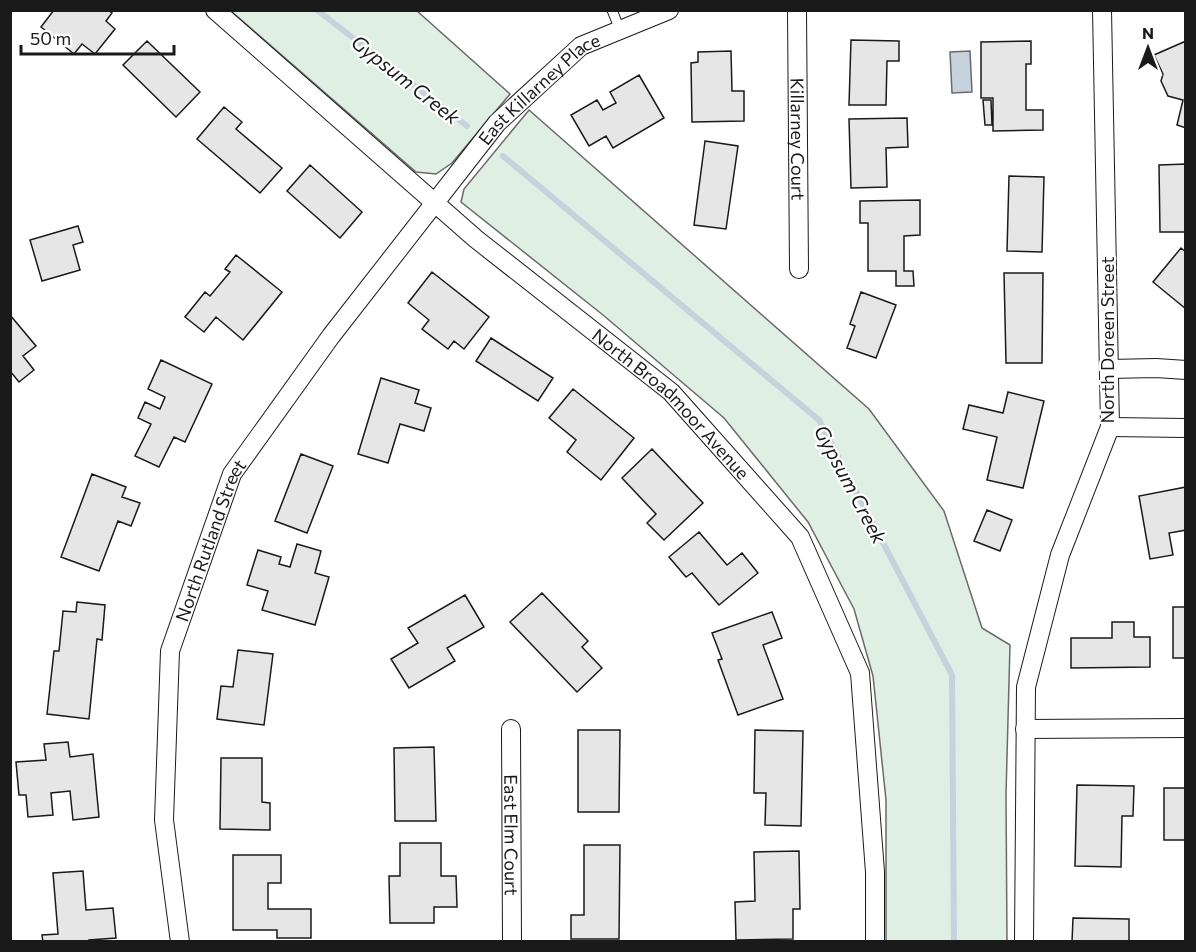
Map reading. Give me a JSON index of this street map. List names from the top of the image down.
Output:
{
  "streets": {
    "street": [
      "East Killarney Place",
      "Killarney Court",
      "North Doreen Street",
      "North Broadmoor Avenue",
      "North Rutland Street",
      "East Elm Court"
    ]
  },
  "crossings": [
    ["East Killarney Place", "North Broadmoor Avenue"],
    ["East Killarney Place", "North Rutland Street"],
    ["North Broadmoor Avenue", "North Rutland Street"]
  ],
  "water": ["Gypsum Creek"],
  "scale_bar": "50 m",
  "north": "top"
}
